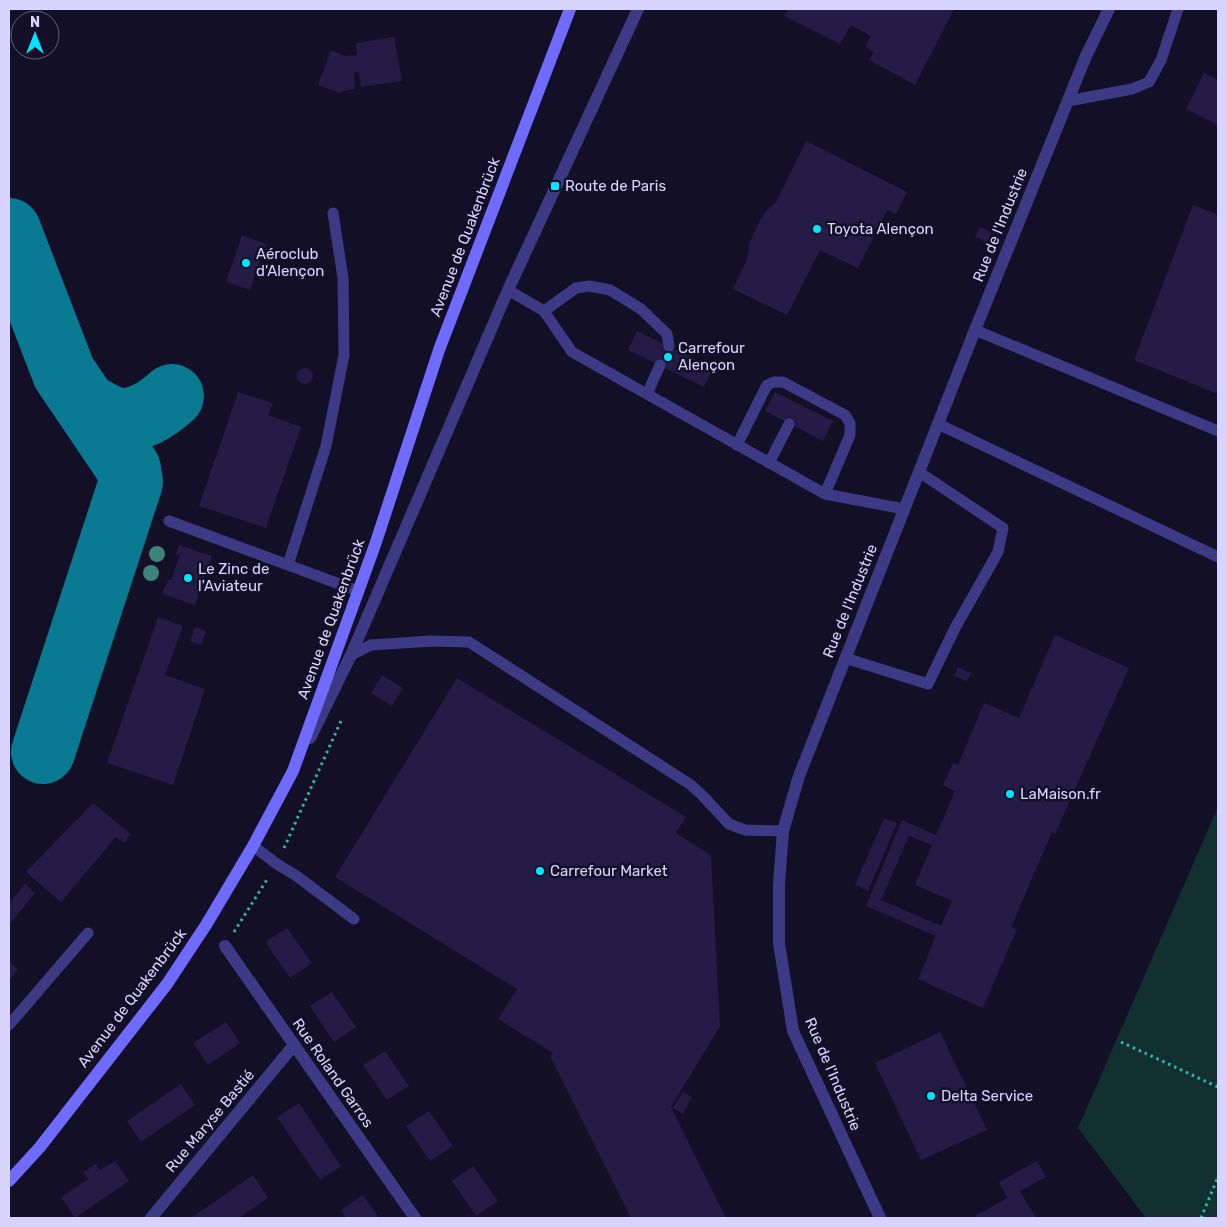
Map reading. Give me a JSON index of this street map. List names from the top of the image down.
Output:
{
  "streets": {
    "main road": ["Avenue de Quakenbrück"],
    "street": ["Rue de l'Industrie", "Rue Roland Garros", "Rue Maryse Bastié"]
  },
  "crossings": [
    ["Rue Roland Garros", "Rue Maryse Bastié"]
  ],
  "places": {
    "transit": ["Route de Paris"],
    "other": [
      "Toyota Alençon",
      "Aéroclub d'Alençon",
      "Carrefour Alençon",
      "Le Zinc de l'Aviateur",
      "LaMaison.fr",
      "Carrefour Market",
      "Delta Service"
    ]
  },
  "north": "top"
}
